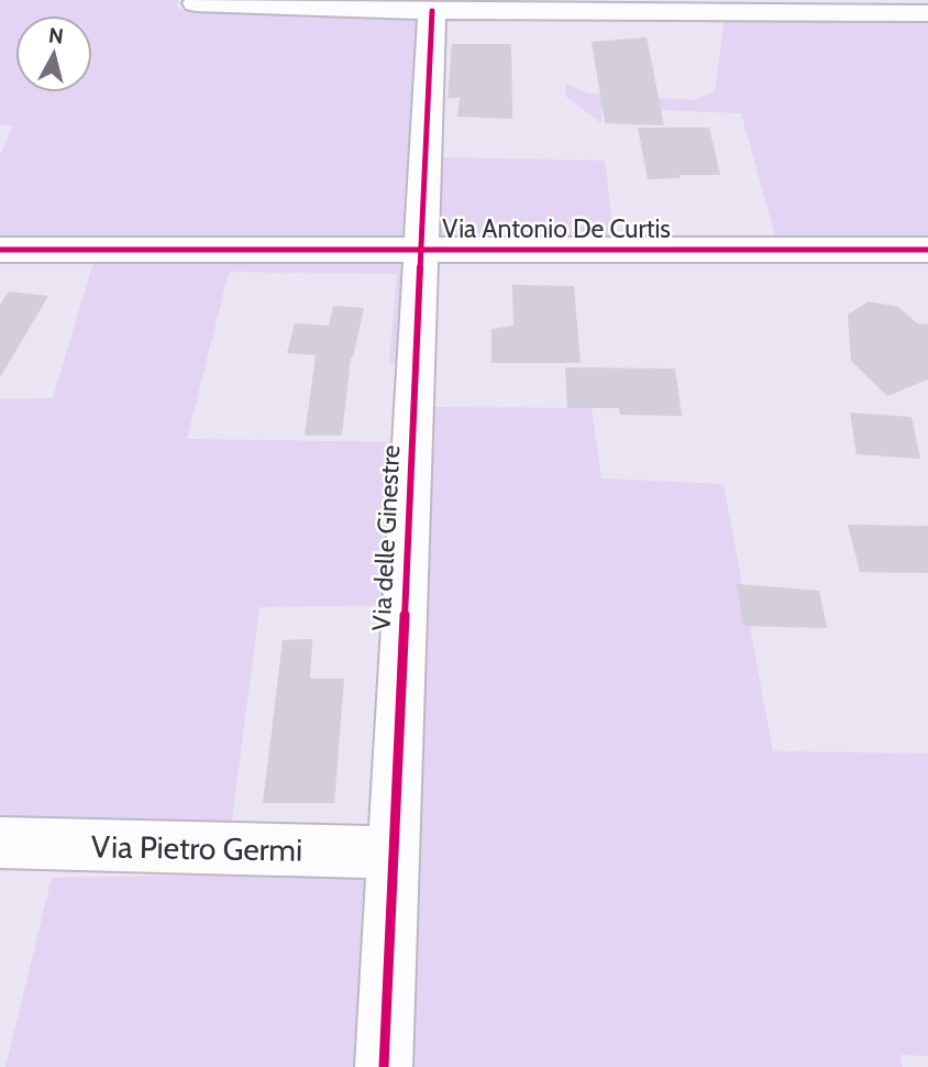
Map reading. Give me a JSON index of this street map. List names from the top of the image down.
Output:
{
  "streets": {
    "street": ["Via Antonio De Curtis", "Via delle Ginestre", "Via Pietro Germi"]
  },
  "crossings": [
    ["Via Antonio De Curtis", "Via delle Ginestre"],
    ["Via delle Ginestre", "Via Pietro Germi"]
  ],
  "north": "top"
}
